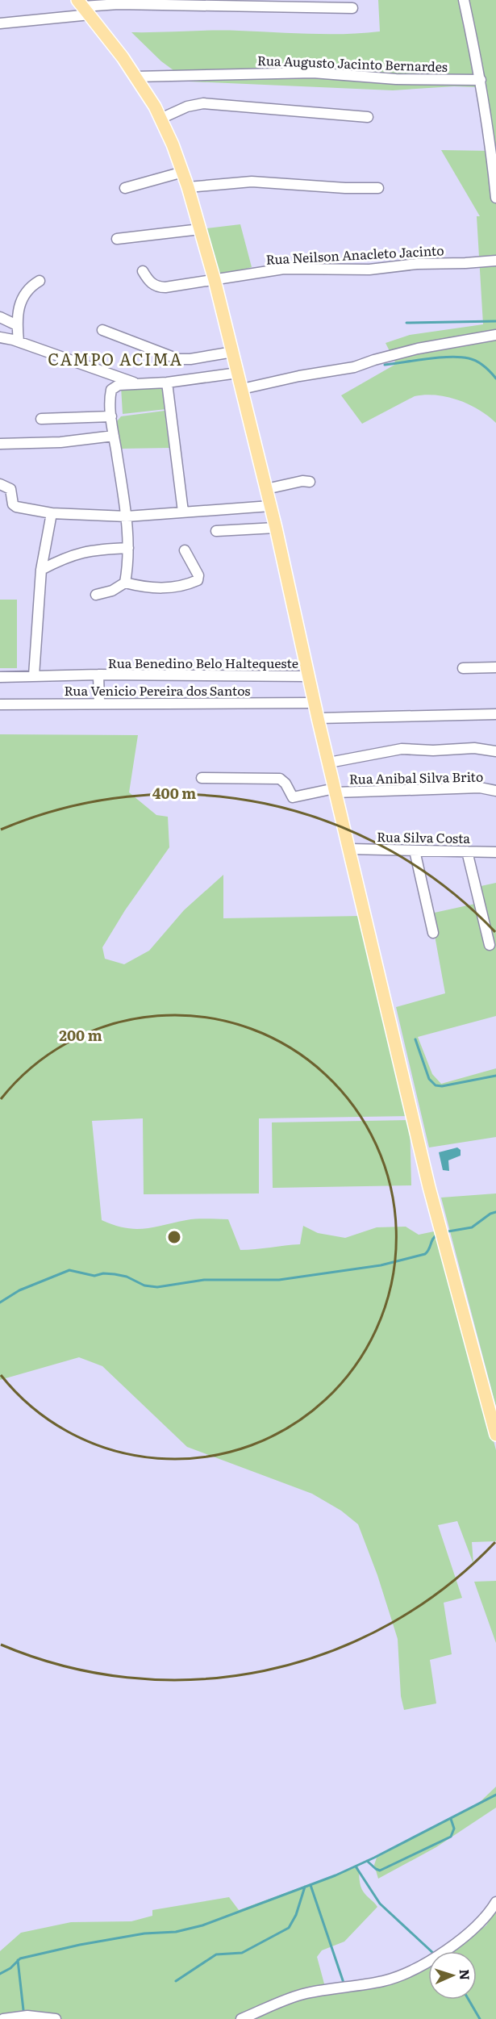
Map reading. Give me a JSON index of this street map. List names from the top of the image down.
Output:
{
  "streets": {
    "street": [
      "Rua Augusto Jacinto Bernardes",
      "Rua Neilson Anacleto Jacinto",
      "Rua Benedino Belo Haltequeste",
      "Rua Venicio Pereira dos Santos",
      "Rua Anibal Silva Brito",
      "Rua Silva Costa"
    ]
  },
  "crossings": [
    ["Rua Benedino Belo Haltequeste", "Rua Venicio Pereira dos Santos"]
  ],
  "districts": ["CAMPO ACIMA"],
  "north": "right",
  "rings": ["400 m", "200 m"]
}
